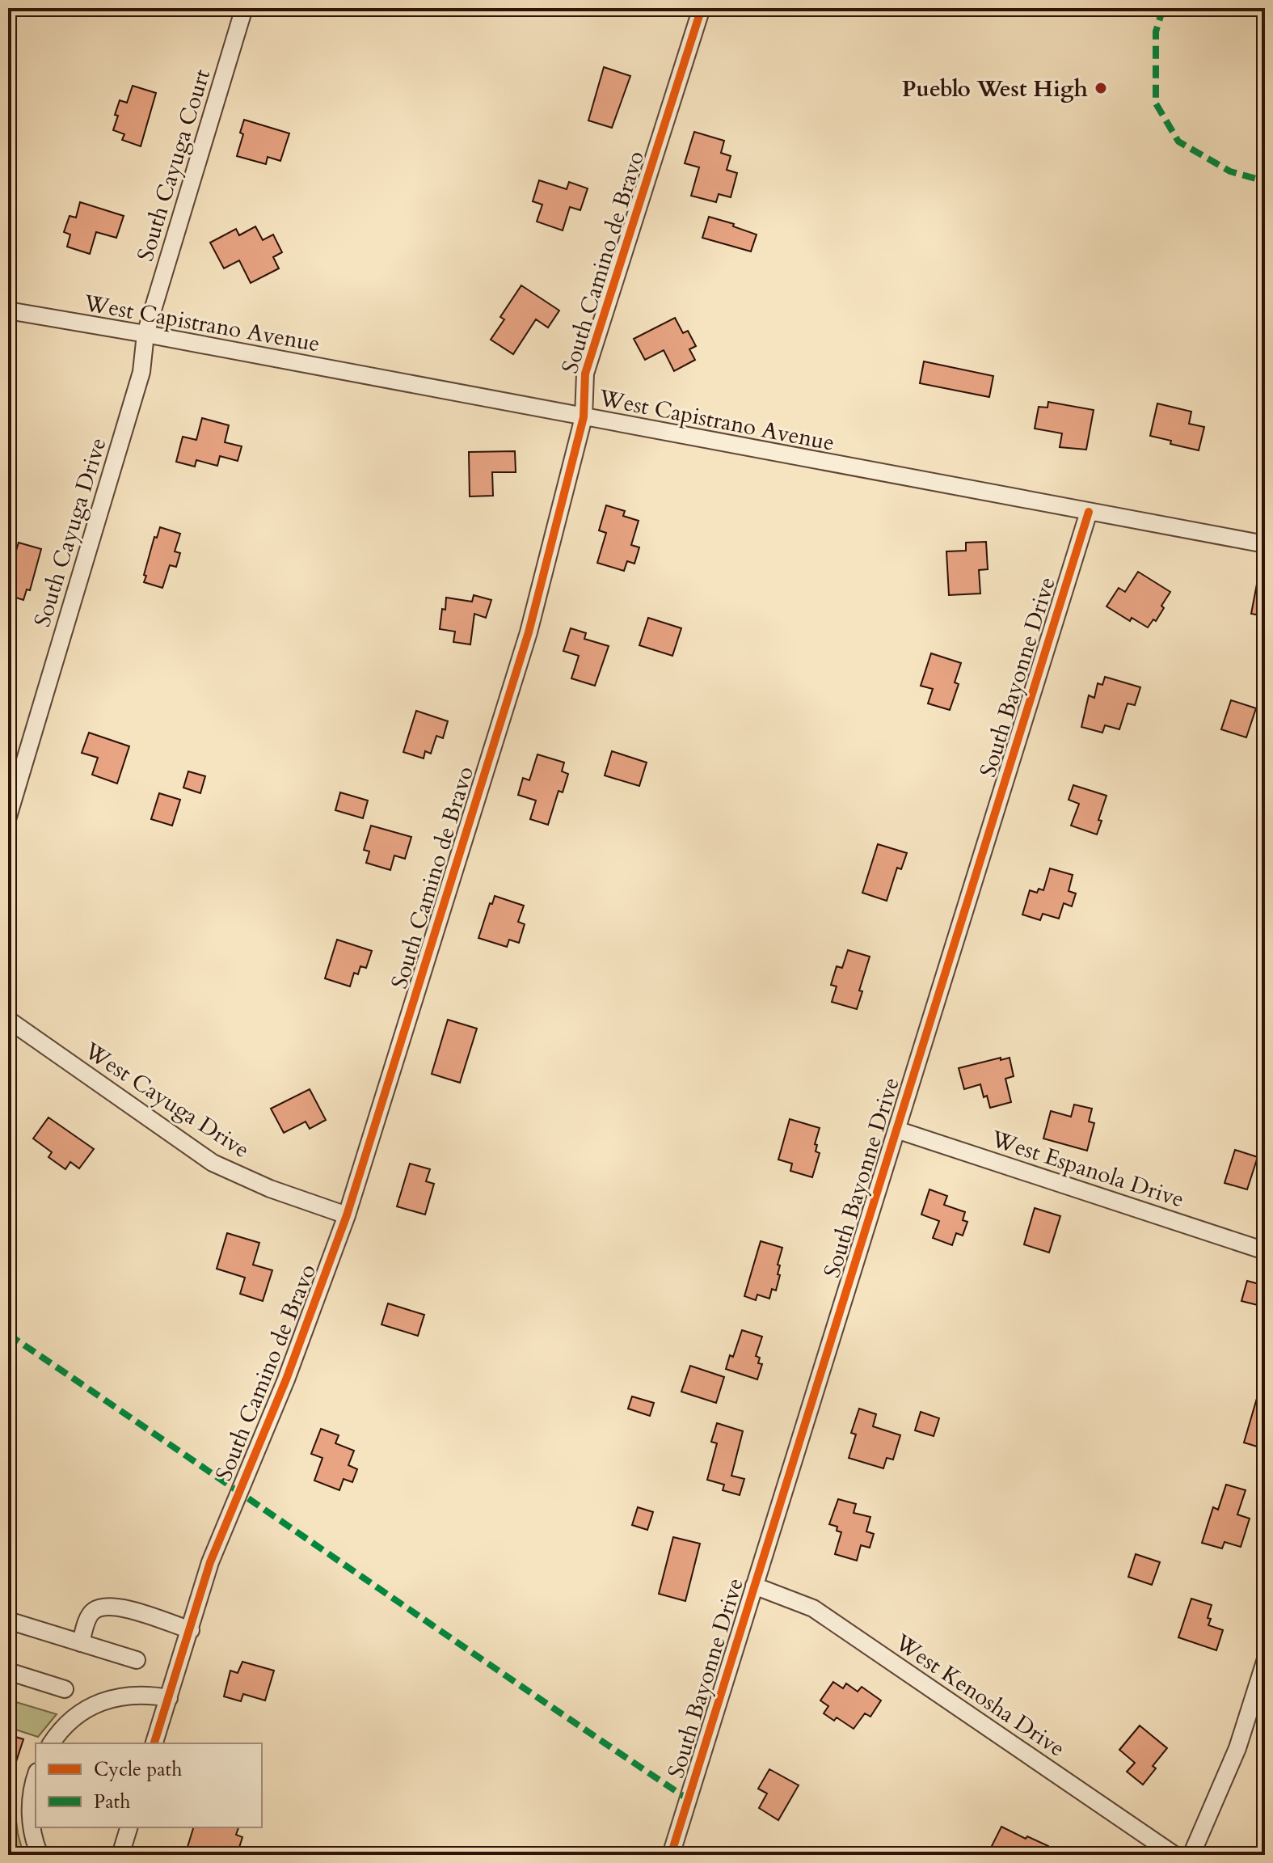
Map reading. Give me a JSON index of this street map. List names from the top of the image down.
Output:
{
  "streets": {
    "street": [
      "South Cayuga Court",
      "South Camino de Bravo",
      "West Capistrano Avenue",
      "South Cayuga Drive",
      "South Bayonne Drive",
      "West Cayuga Drive",
      "West Espanola Drive",
      "West Kenosha Drive"
    ]
  },
  "crossings": [
    ["South Cayuga Court", "West Capistrano Avenue"],
    ["South Cayuga Court", "South Cayuga Drive"],
    ["South Camino de Bravo", "West Capistrano Avenue"],
    ["South Camino de Bravo", "West Cayuga Drive"],
    ["West Capistrano Avenue", "South Cayuga Drive"],
    ["West Capistrano Avenue", "South Bayonne Drive"],
    ["South Bayonne Drive", "West Espanola Drive"],
    ["South Bayonne Drive", "West Kenosha Drive"]
  ],
  "places": ["Pueblo West High"],
  "legend": ["Cycle path", "Path"]
}
